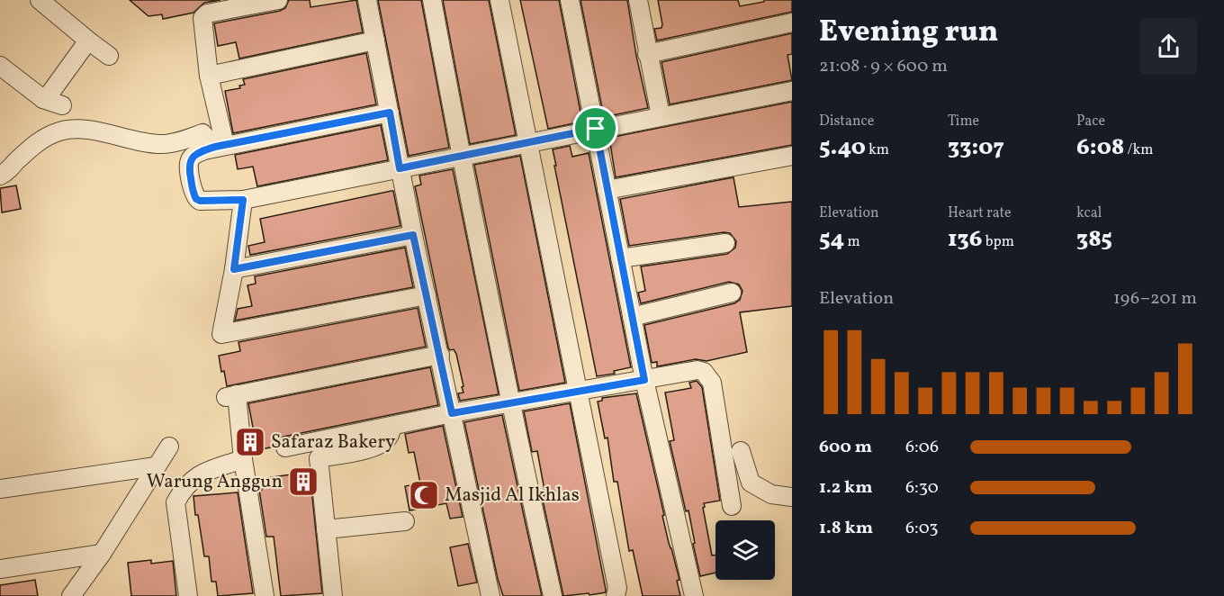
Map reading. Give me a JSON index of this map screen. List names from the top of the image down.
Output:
{
  "places": {
    "building": ["Safaraz Bakery", "Warung Anggun"],
    "mosque": ["Masjid Al Ikhlas"]
  },
  "page": {
    "heading": ["Evening run", "21:08 · 9 × 600 m"],
    "stats": [
      ["Distance", "5.40 km"],
      ["Time", "33:07"],
      ["Pace", "6:08 /km"],
      ["Elevation", "54 m"],
      ["Heart rate", "136 bpm"],
      ["kcal", "385"]
    ],
    "chart": ["Elevation", "196–201 m"],
    "list": [
      {
        "name": "600 m",
        "note": "6:06"
      },
      {
        "name": "1.2 km",
        "note": "6:30"
      },
      {
        "name": "1.8 km",
        "note": "6:03"
      }
    ]
  }
}
